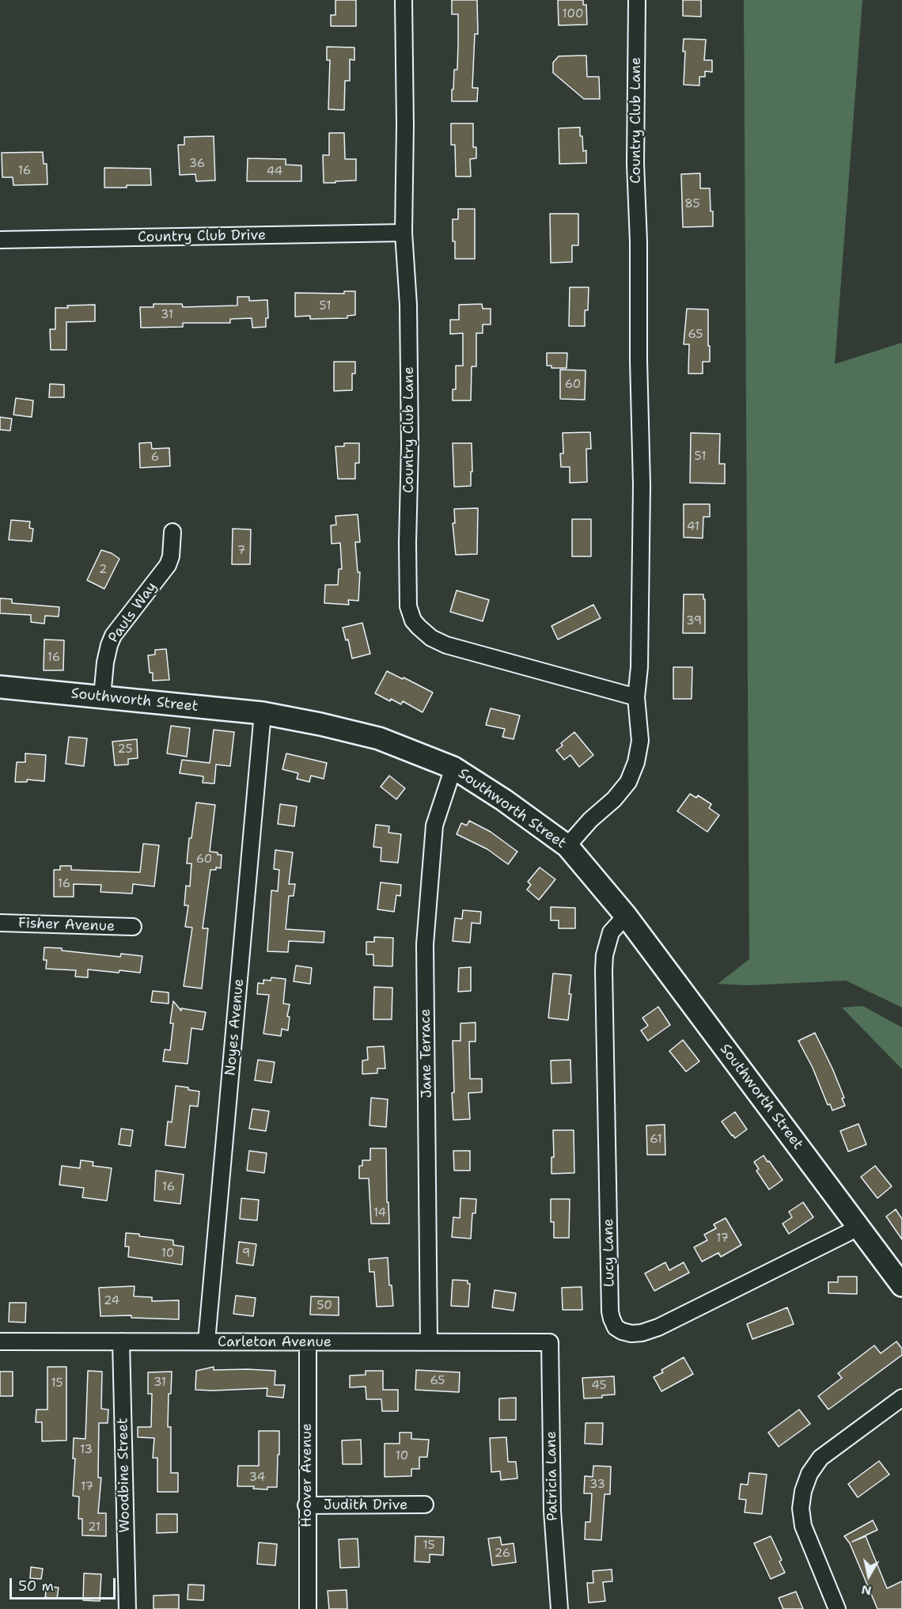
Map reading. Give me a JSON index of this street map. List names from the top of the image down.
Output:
{
  "streets": {
    "street": [
      "Country Club Lane",
      "Country Club Drive",
      "Pauls Way",
      "Southworth Street",
      "Fisher Avenue",
      "Noyes Avenue",
      "Jane Terrace",
      "Lucy Lane",
      "Carleton Avenue",
      "Woodbine Street",
      "Hoover Avenue",
      "Patricia Lane",
      "Judith Drive"
    ]
  },
  "crossings": [
    ["Country Club Lane", "Country Club Drive"],
    ["Country Club Lane", "Southworth Street"],
    ["Pauls Way", "Southworth Street"],
    ["Southworth Street", "Noyes Avenue"],
    ["Southworth Street", "Jane Terrace"],
    ["Southworth Street", "Lucy Lane"],
    ["Noyes Avenue", "Carleton Avenue"],
    ["Jane Terrace", "Carleton Avenue"],
    ["Carleton Avenue", "Woodbine Street"],
    ["Carleton Avenue", "Hoover Avenue"],
    ["Carleton Avenue", "Patricia Lane"],
    ["Hoover Avenue", "Judith Drive"]
  ],
  "house_numbers": [
    "100",
    "36",
    "16",
    "44",
    "85",
    "51",
    "31",
    "65",
    "60",
    "51",
    "6",
    "41",
    "7",
    "2",
    "39",
    "16",
    "25",
    "60",
    "16",
    "61",
    "16",
    "14",
    "17",
    "10",
    "9",
    "24",
    "50",
    "65",
    "31",
    "15",
    "45",
    "13",
    "10",
    "34",
    "33",
    "17",
    "21",
    "15",
    "26"
  ],
  "scale_bar": "50 m",
  "north": "bottom"
}
